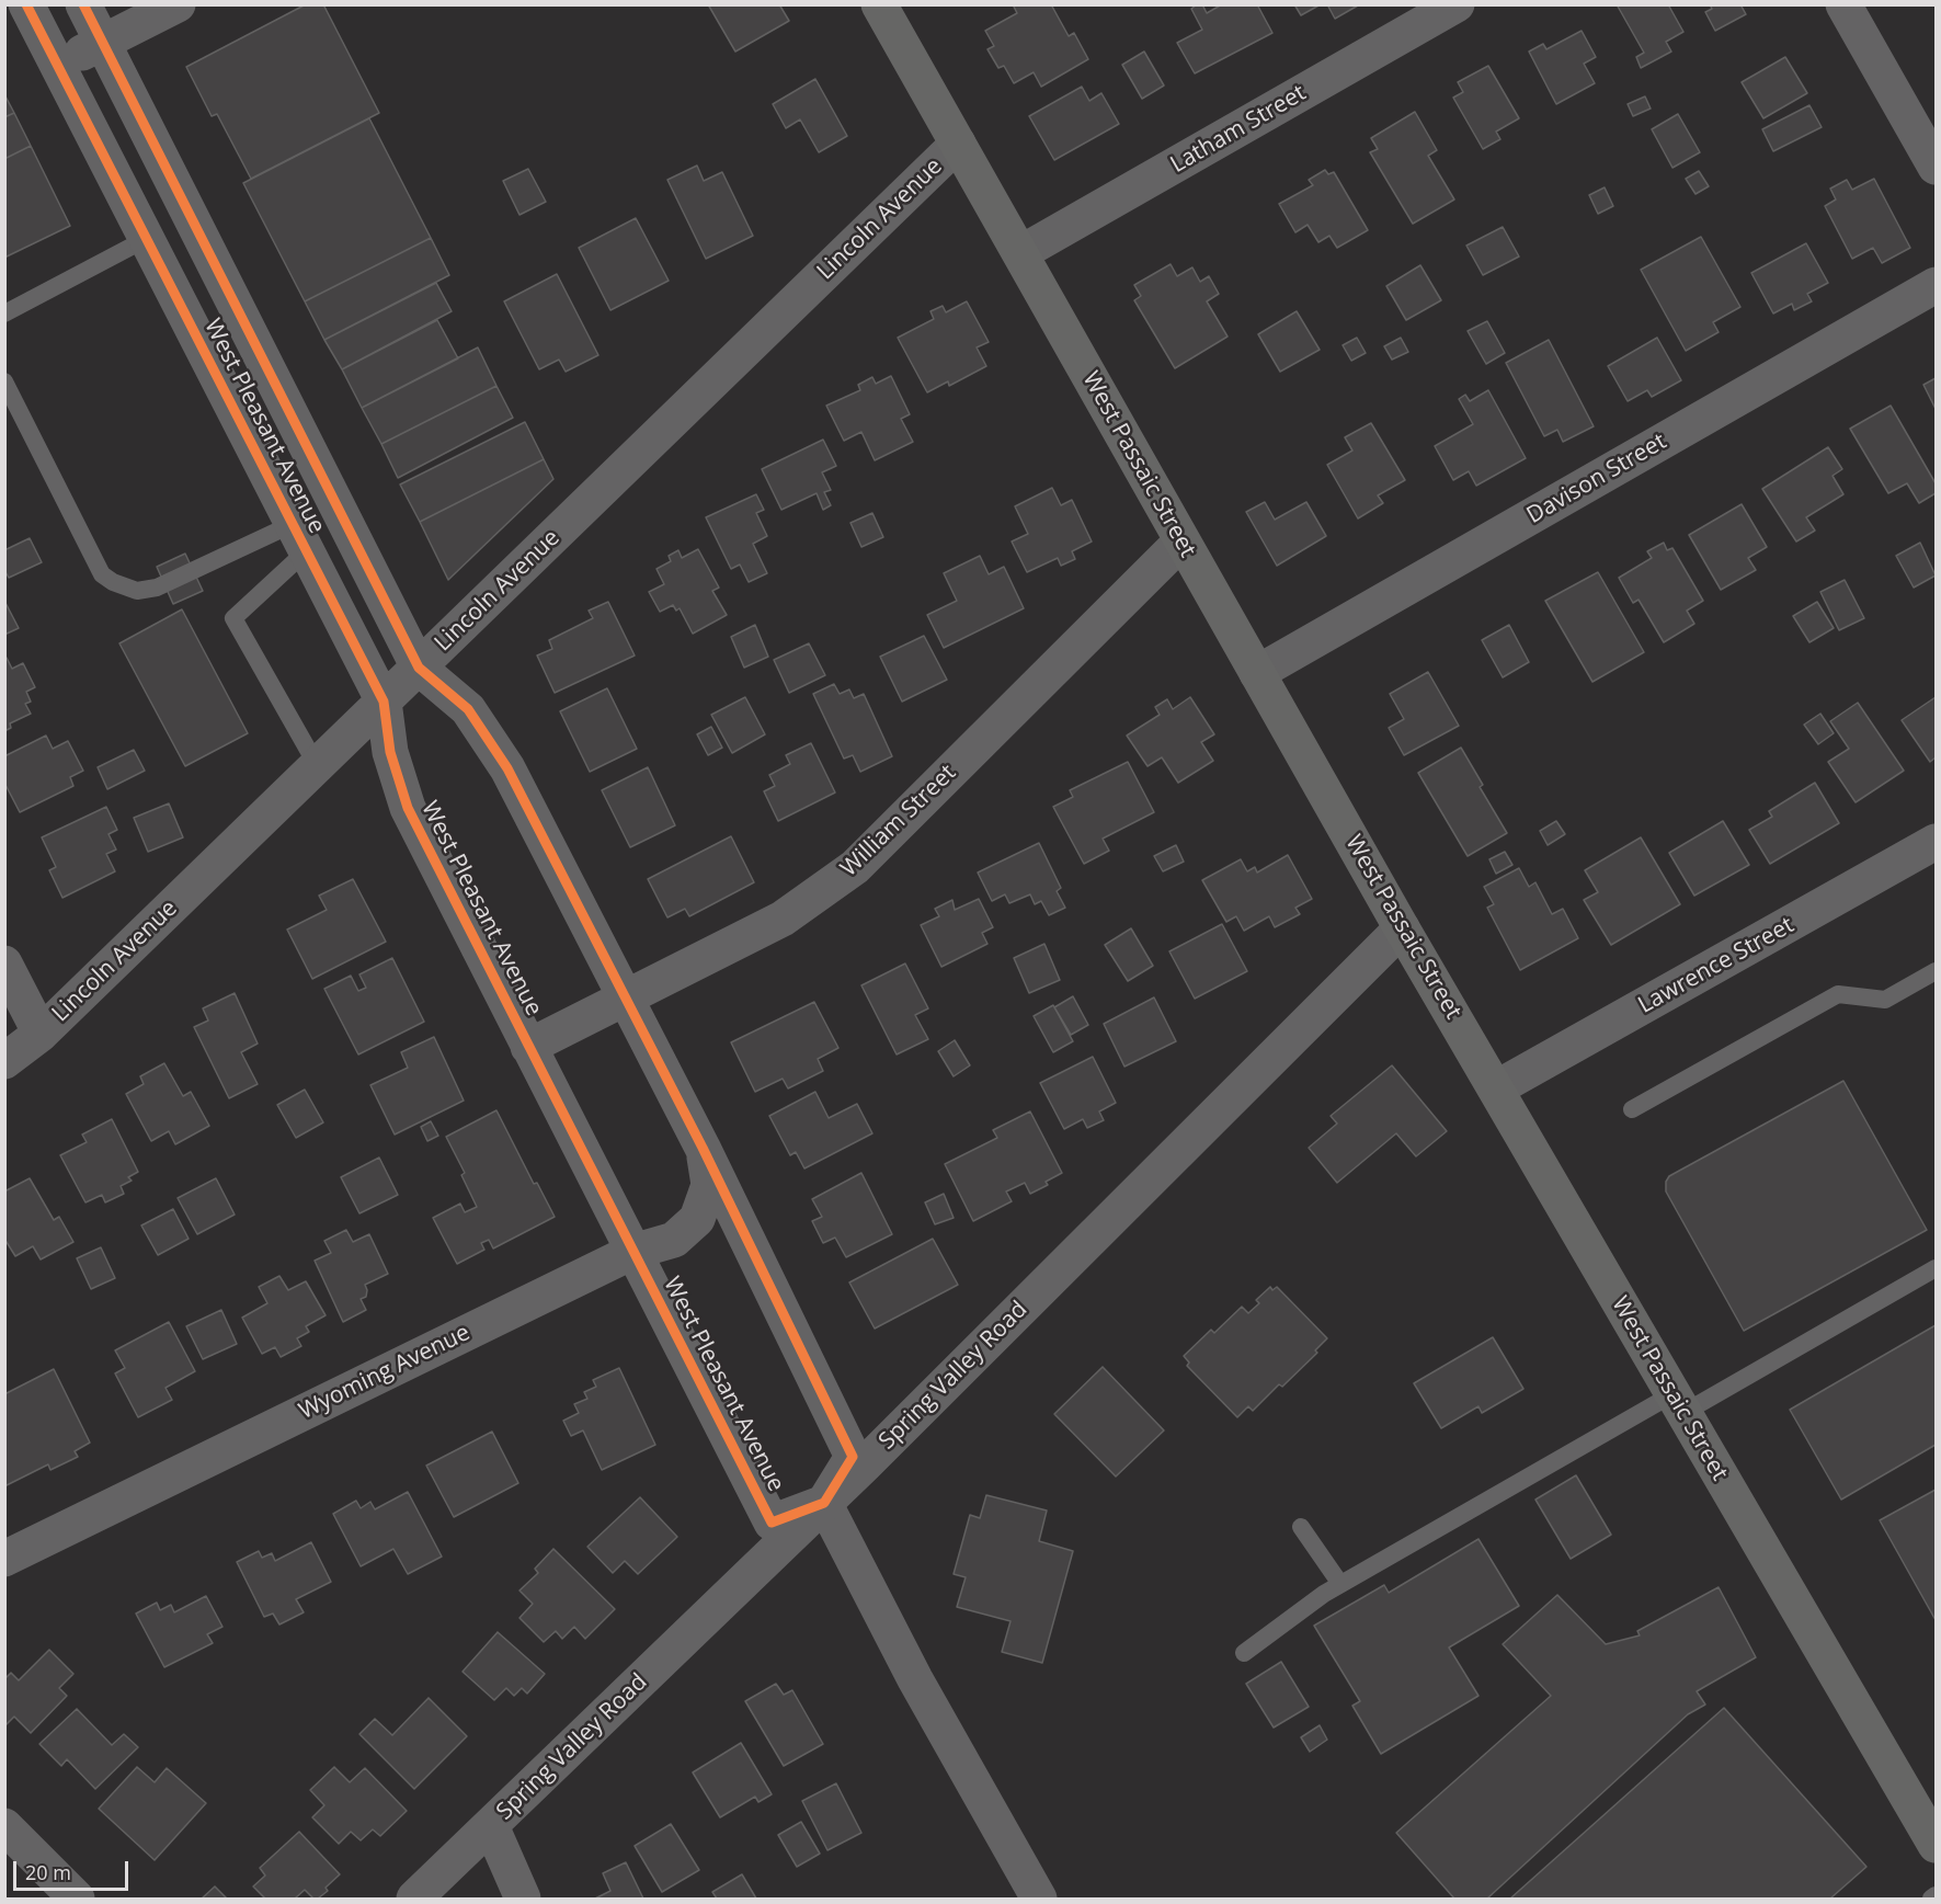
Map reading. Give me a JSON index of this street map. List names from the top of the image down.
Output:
{
  "streets": {
    "main road": ["West Passaic Street"],
    "street": [
      "Latham Street",
      "Lincoln Avenue",
      "West Pleasant Avenue",
      "Davison Street",
      "William Street",
      "Lawrence Street",
      "Wyoming Avenue",
      "Spring Valley Road"
    ]
  },
  "crossings": [
    ["Latham Street", "West Passaic Street"],
    ["Lincoln Avenue", "West Pleasant Avenue"],
    ["Lincoln Avenue", "West Passaic Street"],
    ["West Pleasant Avenue", "William Street"],
    ["West Pleasant Avenue", "Wyoming Avenue"],
    ["West Pleasant Avenue", "Spring Valley Road"],
    ["West Passaic Street", "Davison Street"],
    ["West Passaic Street", "William Street"],
    ["West Passaic Street", "Lawrence Street"],
    ["West Passaic Street", "Spring Valley Road"]
  ],
  "scale_bar": "20 m"
}
